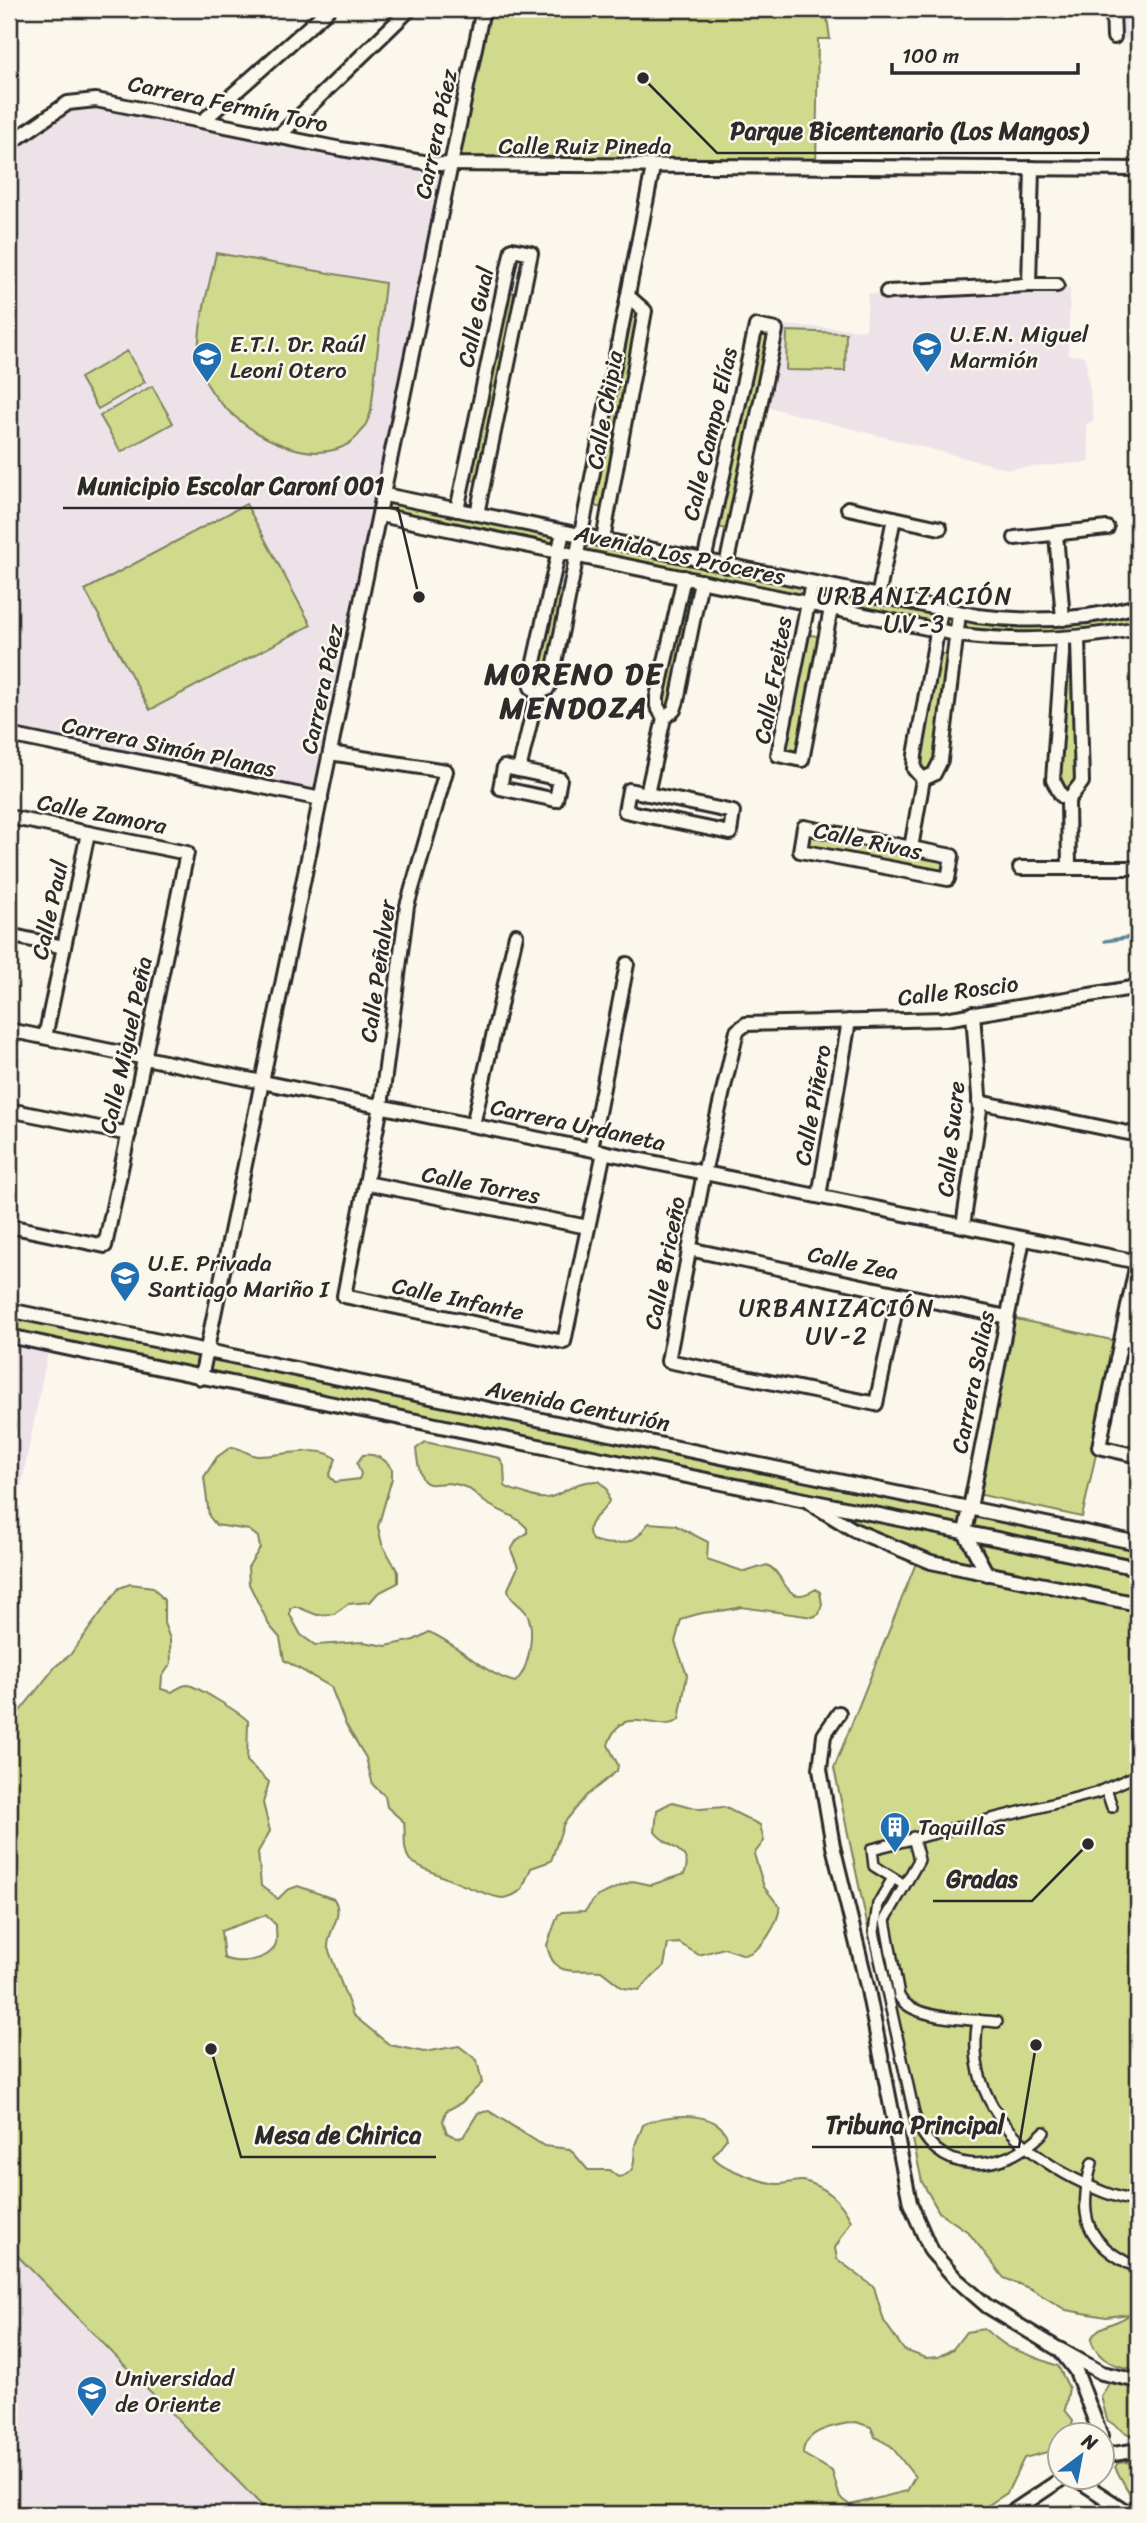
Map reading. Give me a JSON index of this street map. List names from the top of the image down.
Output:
{
  "streets": {
    "street": [
      "Carrera Fermín Toro",
      "Carrera Páez",
      "Calle Ruiz Pineda",
      "Calle Gual",
      "Calle Chipia",
      "Calle Campo Elías",
      "Avenida Los Próceres",
      "Calle Freites",
      "Carrera Simón Planas",
      "Calle Zamora",
      "Calle Rivas",
      "Calle Paul",
      "Calle Peñalver",
      "Calle Roscio",
      "Calle Miguel Peña",
      "Calle Piñero",
      "Carrera Urdaneta",
      "Calle Sucre",
      "Calle Torres",
      "Calle Briceño",
      "Calle Zea",
      "Calle Infante",
      "Carrera Salias",
      "Avenida Centurión"
    ]
  },
  "crossings": [
    ["Carrera Fermín Toro", "Carrera Páez"],
    ["Carrera Fermín Toro", "Calle Ruiz Pineda"],
    ["Carrera Páez", "Calle Ruiz Pineda"],
    ["Carrera Páez", "Avenida Los Próceres"],
    ["Carrera Páez", "Carrera Simón Planas"],
    ["Carrera Páez", "Calle Peñalver"],
    ["Carrera Páez", "Carrera Urdaneta"],
    ["Carrera Páez", "Avenida Centurión"],
    ["Calle Ruiz Pineda", "Calle Chipia"],
    ["Calle Gual", "Avenida Los Próceres"],
    ["Calle Chipia", "Avenida Los Próceres"],
    ["Calle Campo Elías", "Avenida Los Próceres"],
    ["Avenida Los Próceres", "Calle Freites"],
    ["Avenida Los Próceres", "Calle Rivas"],
    ["Calle Zamora", "Calle Paul"],
    ["Calle Zamora", "Calle Miguel Peña"],
    ["Calle Paul", "Carrera Urdaneta"],
    ["Calle Peñalver", "Carrera Urdaneta"],
    ["Calle Peñalver", "Calle Torres"],
    ["Calle Peñalver", "Calle Infante"],
    ["Calle Roscio", "Calle Piñero"],
    ["Calle Roscio", "Calle Sucre"],
    ["Calle Roscio", "Calle Briceño"],
    ["Calle Miguel Peña", "Carrera Urdaneta"],
    ["Calle Piñero", "Carrera Urdaneta"],
    ["Carrera Urdaneta", "Calle Sucre"],
    ["Carrera Urdaneta", "Calle Briceño"],
    ["Carrera Urdaneta", "Carrera Salias"],
    ["Calle Torres", "Calle Infante"],
    ["Calle Briceño", "Calle Zea"],
    ["Calle Zea", "Carrera Salias"],
    ["Carrera Salias", "Avenida Centurión"]
  ],
  "districts": ["URBANIZACIÓN UV-3", "MORENO DE MENDOZA", "URBANIZACIÓN UV-2"],
  "places": {
    "other": [
      "Parque Bicentenario (Los Mangos)",
      "Municipio Escolar Caroní 001",
      "Gradas",
      "Tribuna Principal",
      "Mesa de Chirica"
    ],
    "school or university": [
      "U.E.N. Miguel Marmión",
      "E.T.I. Dr. Raúl Leoni Otero",
      "U.E. Privada Santiago Mariño I",
      "Universidad de Oriente"
    ],
    "building": ["Taquillas"]
  },
  "scale_bar": "100 m",
  "north": "top right"
}
